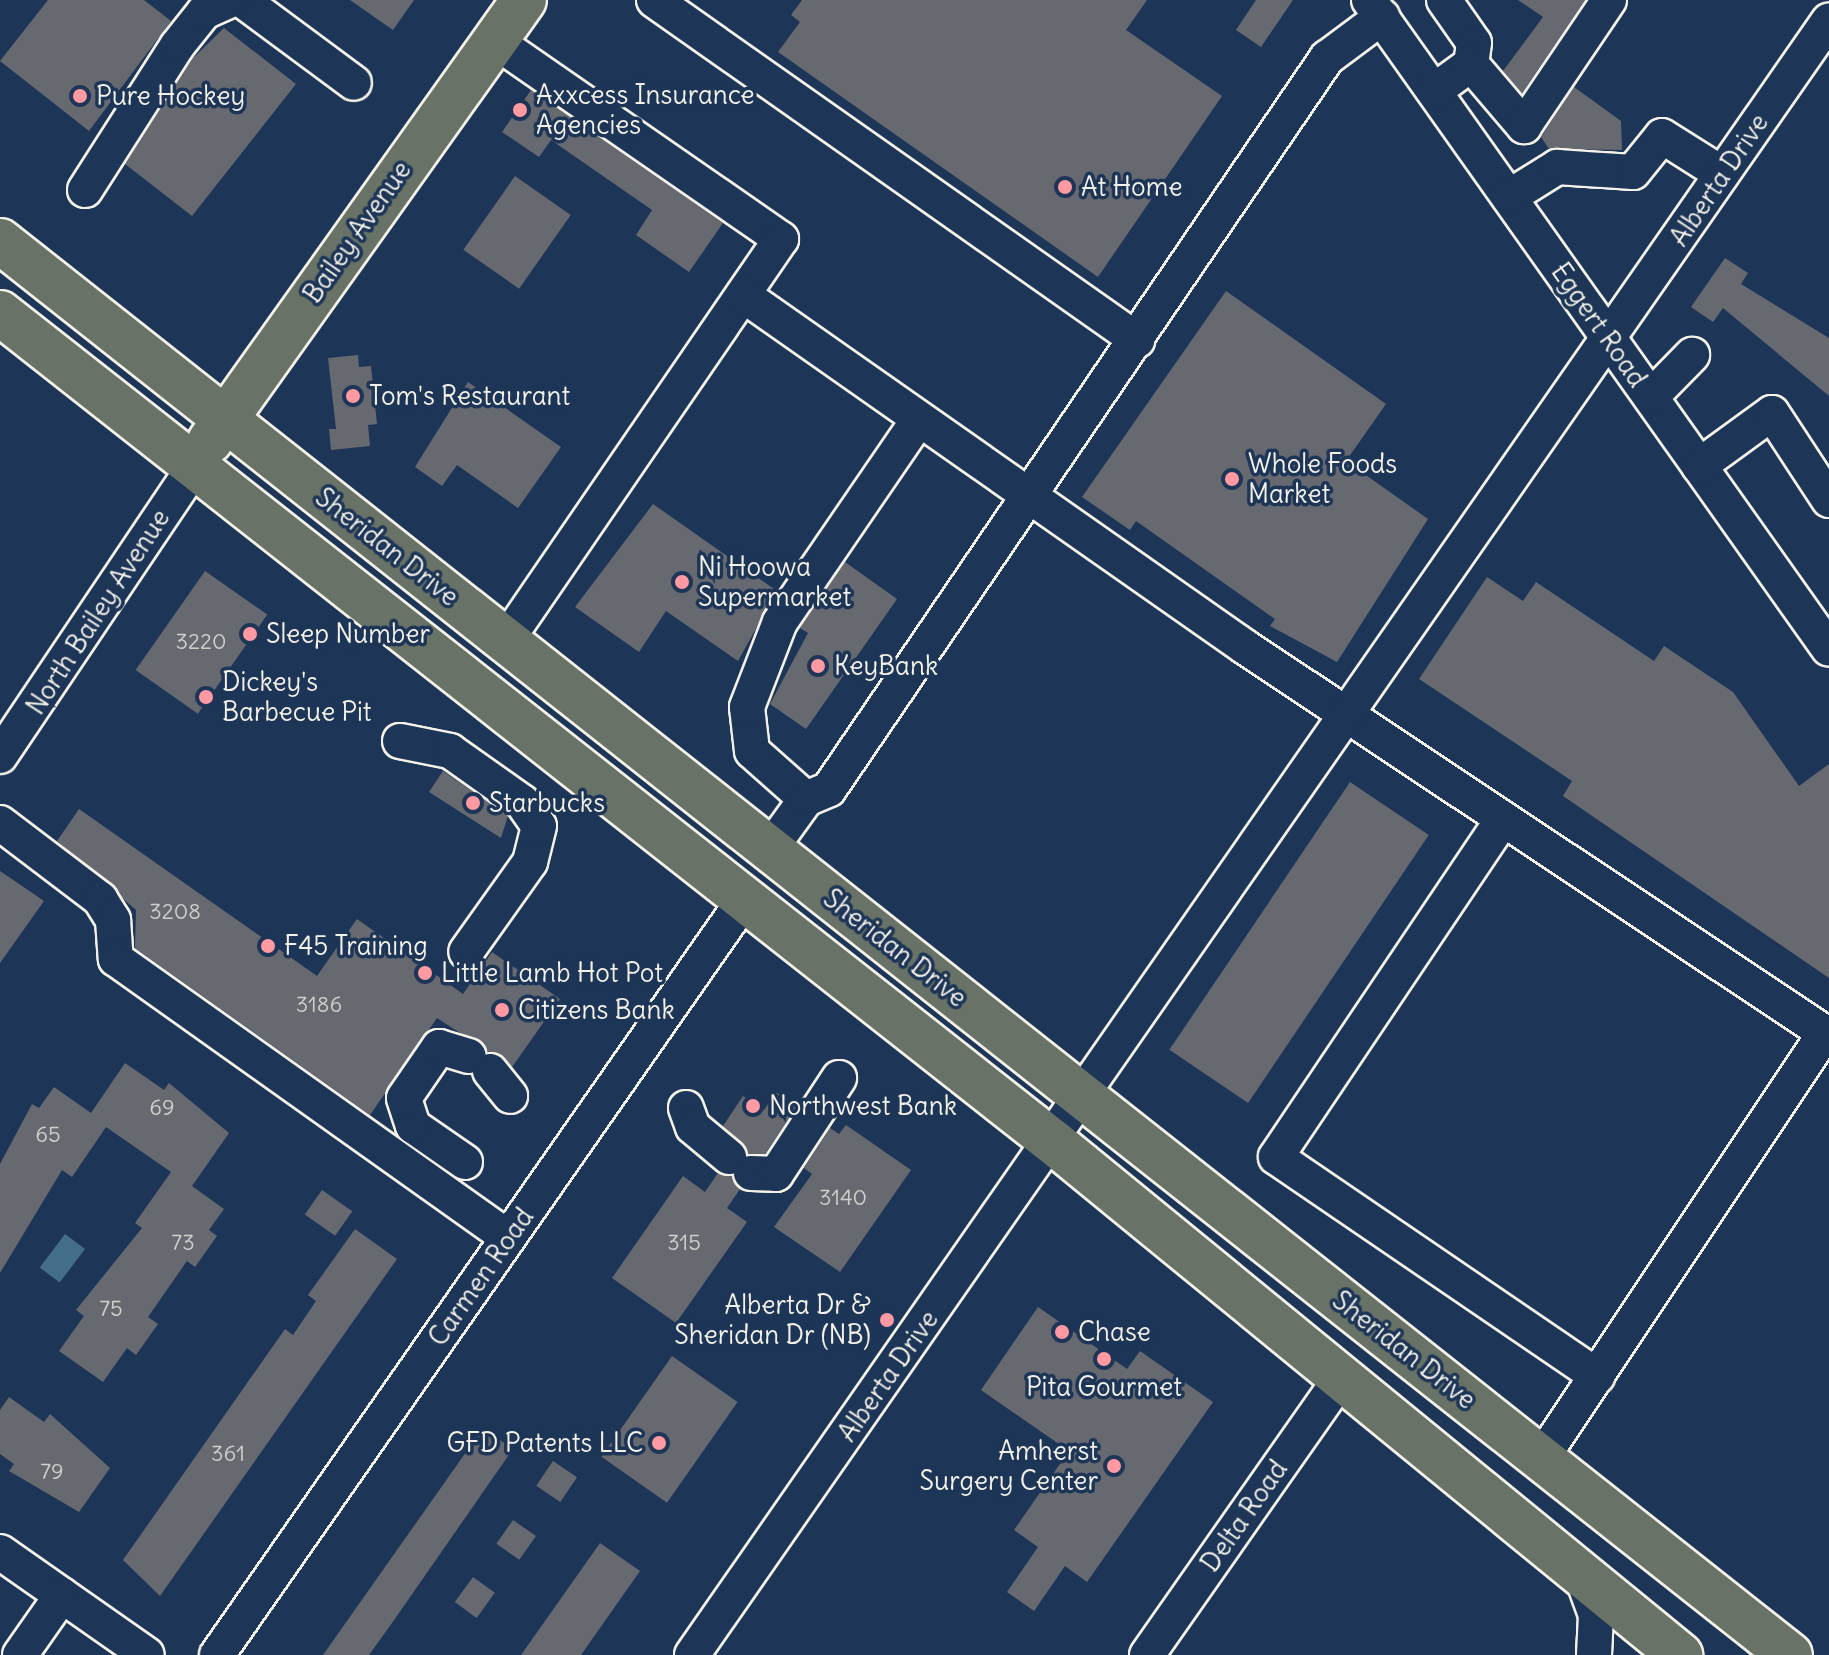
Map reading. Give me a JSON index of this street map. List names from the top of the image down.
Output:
{
  "streets": {
    "main road": ["Bailey Avenue", "Sheridan Drive"],
    "street": [
      "Alberta Drive",
      "Eggert Road",
      "North Bailey Avenue",
      "Carmen Road",
      "Delta Road"
    ]
  },
  "crossings": [
    ["Alberta Drive", "Eggert Road"],
    ["Alberta Drive", "Sheridan Drive"],
    ["Bailey Avenue", "Sheridan Drive"],
    ["Bailey Avenue", "North Bailey Avenue"]
  ],
  "places": [
    "Pure Hockey",
    "Axxcess Insurance Agencies",
    "At Home",
    "Tom's Restaurant",
    "Whole Foods Market",
    "Ni Hoowa Supermarket",
    "Sleep Number",
    "KeyBank",
    "Dickey's Barbecue Pit",
    "Starbucks",
    "F45 Training",
    "Little Lamb Hot Pot",
    "Citizens Bank",
    "Northwest Bank",
    "Alberta Dr & Sheridan Dr (NB)",
    "Chase",
    "Pita Gourmet",
    "GFD Patents LLC",
    "Amherst Surgery Center"
  ],
  "house_numbers": [
    "3220",
    "3208",
    "3186",
    "69",
    "65",
    "3140",
    "73",
    "315",
    "75",
    "361",
    "79"
  ]
}
